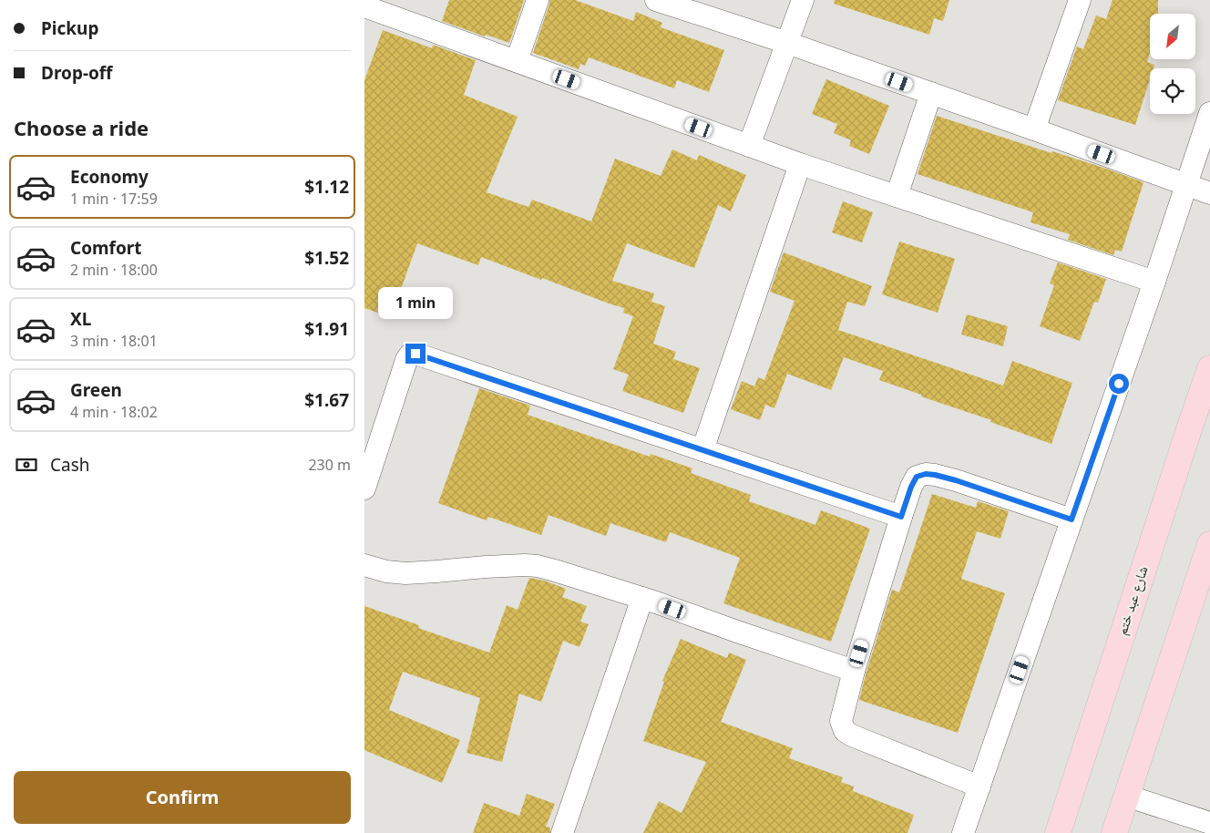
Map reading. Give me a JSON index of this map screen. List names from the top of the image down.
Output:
{
  "streets": {
    "main road": ["شارع عبد ختم"]
  },
  "north": "bottom left",
  "page": {
    "banner": ["Pickup", "Drop-off"],
    "heading": "Choose a ride",
    "list": [
      {
        "name": "Economy",
        "note": "1 min · 17:59",
        "value": "$1.12"
      },
      {
        "name": "Comfort",
        "note": "2 min · 18:00",
        "value": "$1.52"
      },
      {
        "name": "XL",
        "note": "3 min · 18:01",
        "value": "$1.91"
      },
      {
        "name": "Green",
        "note": "4 min · 18:02",
        "value": "$1.67"
      }
    ],
    "bubble": "1 min",
    "pay": ["Cash", "230 m"],
    "buttons": "Confirm"
  }
}
